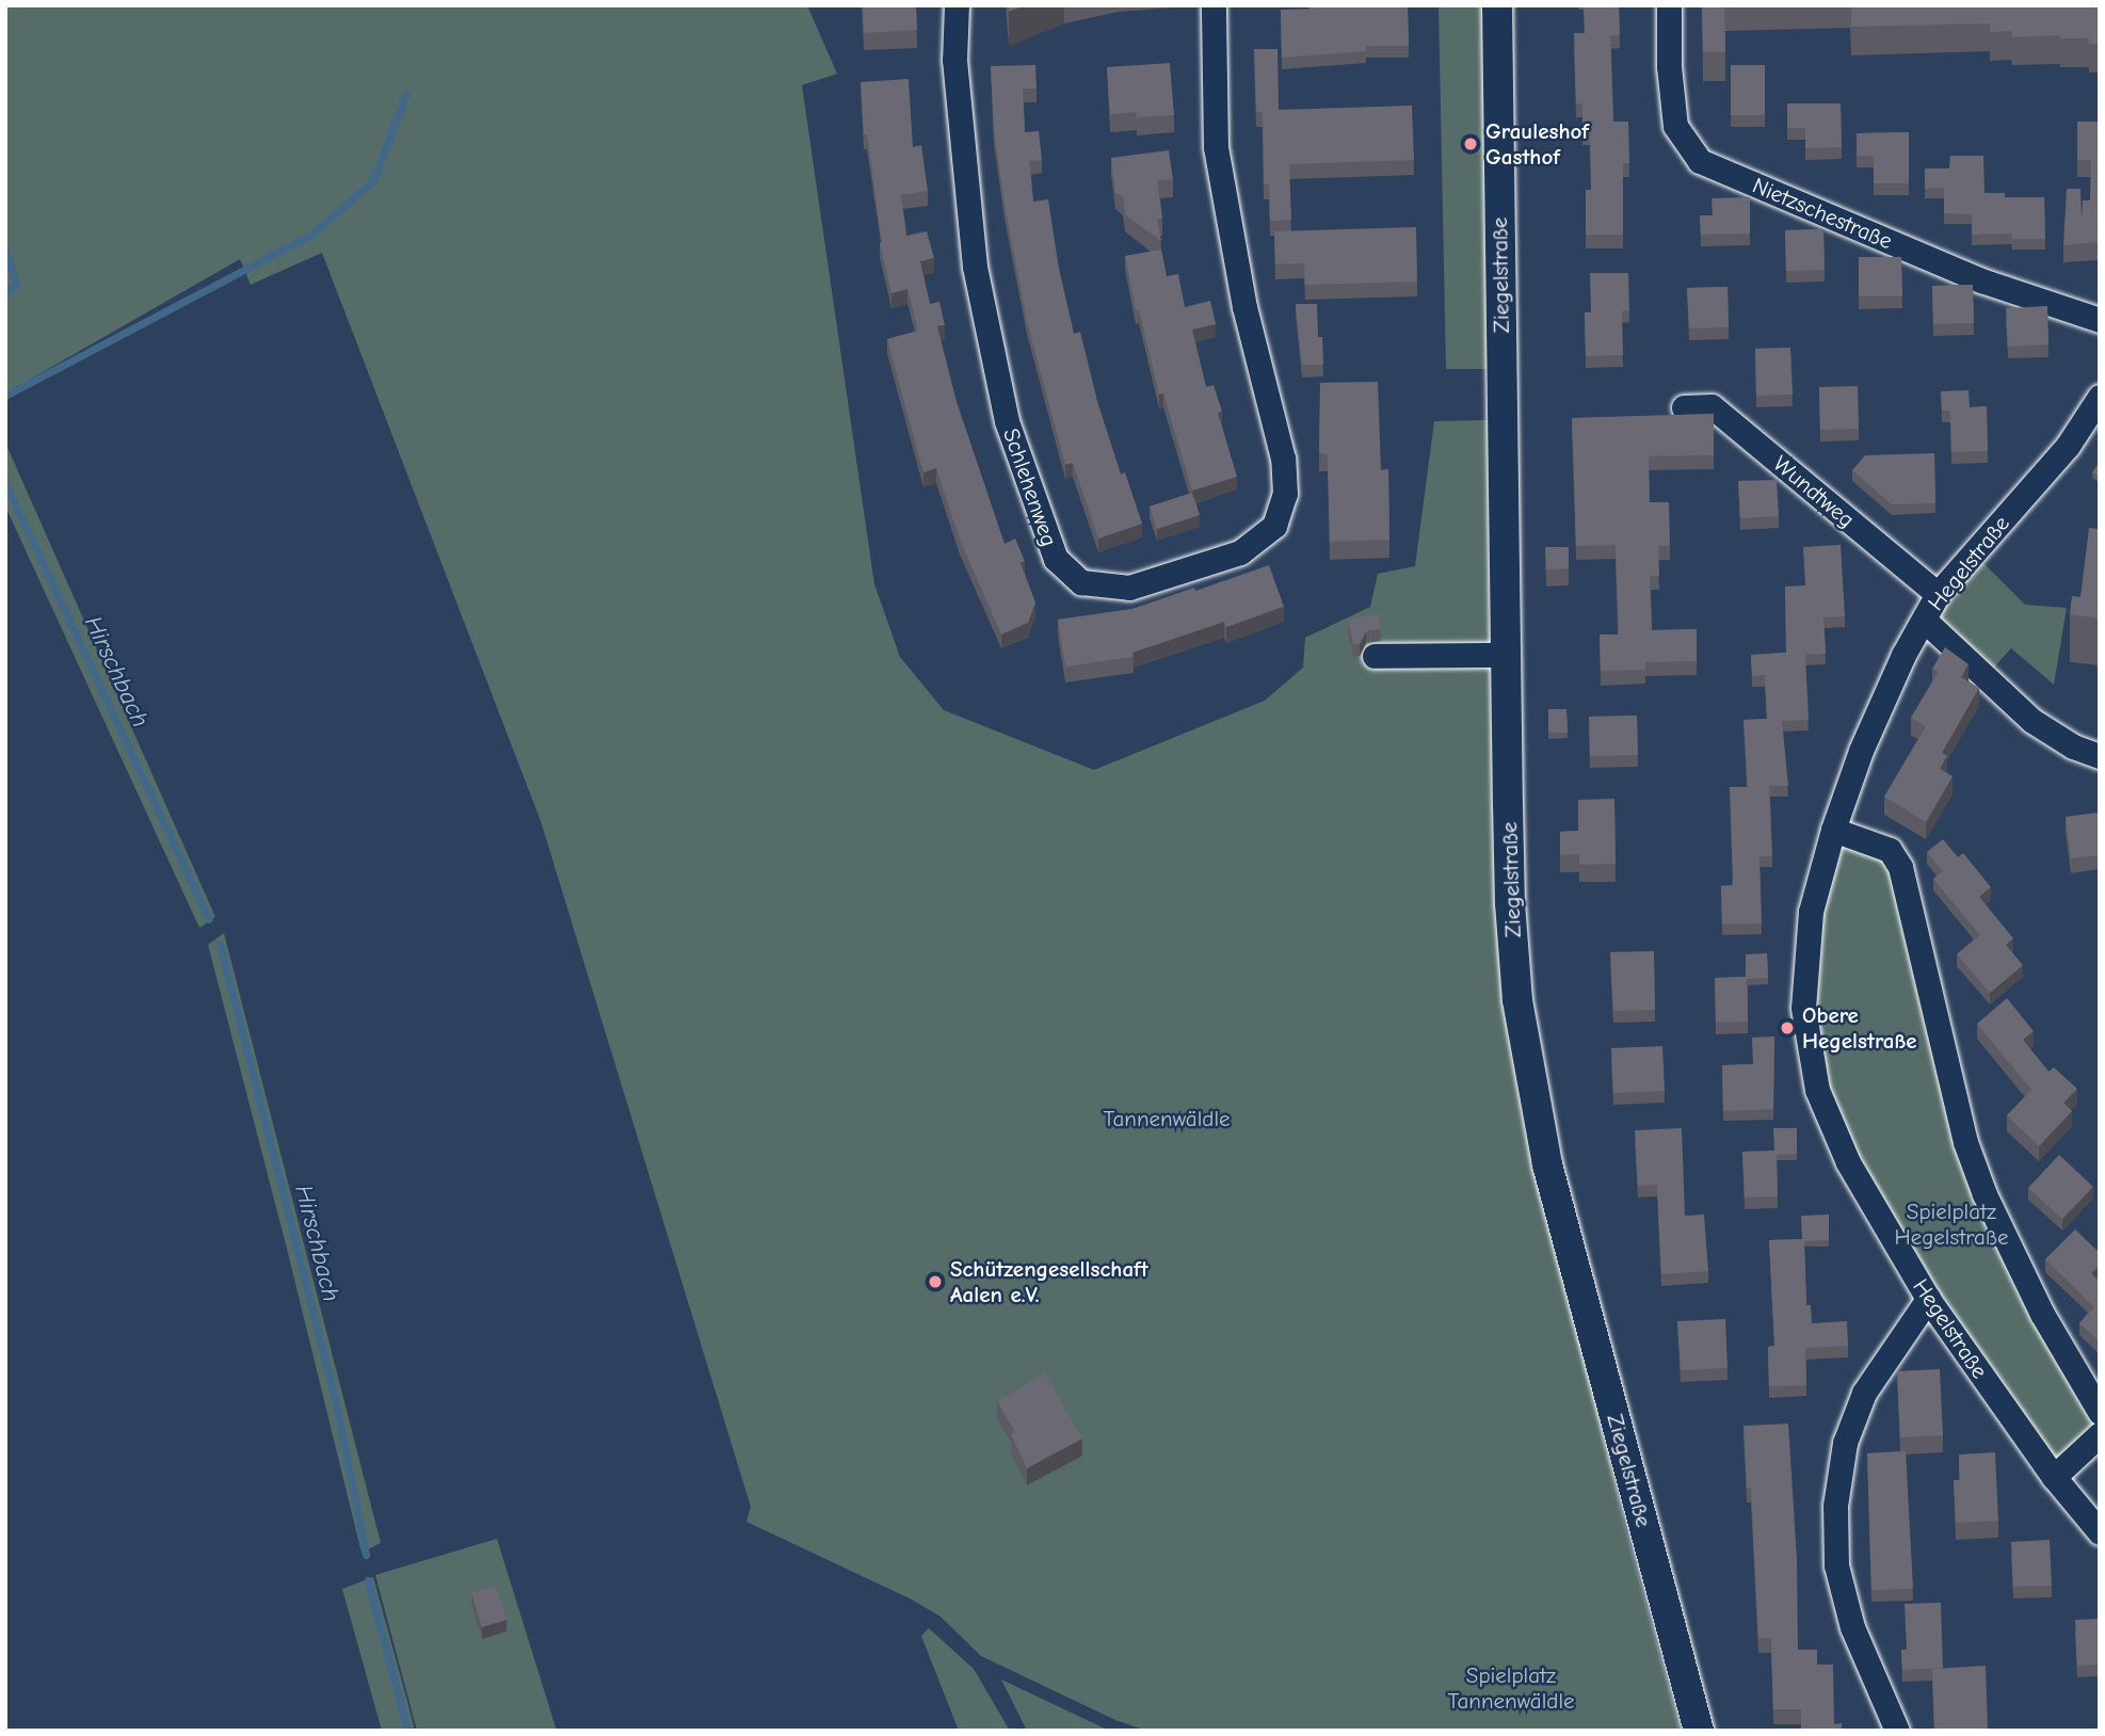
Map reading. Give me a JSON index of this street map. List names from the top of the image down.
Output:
{
  "streets": {
    "main road": ["Ziegelstraße"],
    "street": [
      "Nietzschestraße",
      "Schlehenweg",
      "Wundtweg",
      "Hegelstraße"
    ]
  },
  "crossings": [
    ["Wundtweg", "Hegelstraße"]
  ],
  "water": ["Hirschbach"],
  "parks": ["Tannenwäldle", "Spielplatz Hegelstraße", "Spielplatz Tannenwäldle"],
  "places": ["Grauleshof Gasthof", "Obere Hegelstraße", "Schützengesellschaft Aalen e.V."]
}
